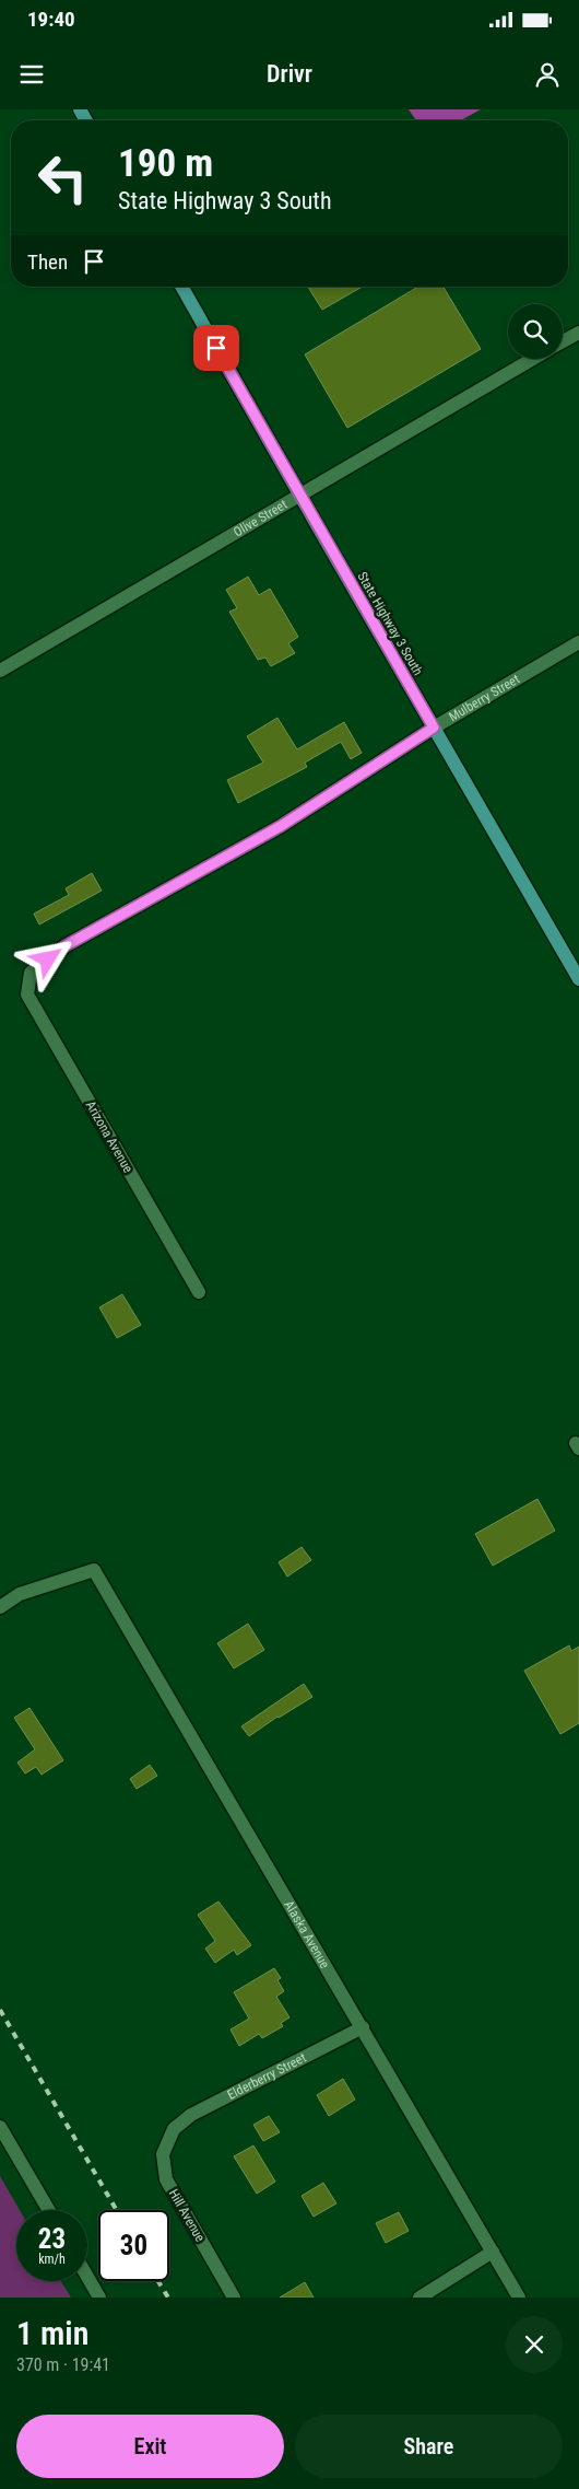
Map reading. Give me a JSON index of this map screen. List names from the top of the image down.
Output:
{
  "streets": {
    "main road": ["State Highway 3 South"],
    "street": [
      "Olive Street",
      "Mulberry Street",
      "Arizona Avenue",
      "Alaska Avenue",
      "Elderberry Street",
      "Hill Avenue"
    ]
  },
  "crossings": [
    ["Olive Street", "State Highway 3 South"],
    ["State Highway 3 South", "Mulberry Street"],
    ["Mulberry Street", "Arizona Avenue"],
    ["Alaska Avenue", "Elderberry Street"],
    ["Elderberry Street", "Hill Avenue"]
  ],
  "page": {
    "status": "19:40",
    "header": "Drivr",
    "turn": ["190 m", "State Highway 3 South"],
    "then": "Then",
    "speed": "23 km/h",
    "limit": "30",
    "heading": ["1 min", "370 m · 19:41"],
    "buttons": ["Exit", "Share"]
  }
}
